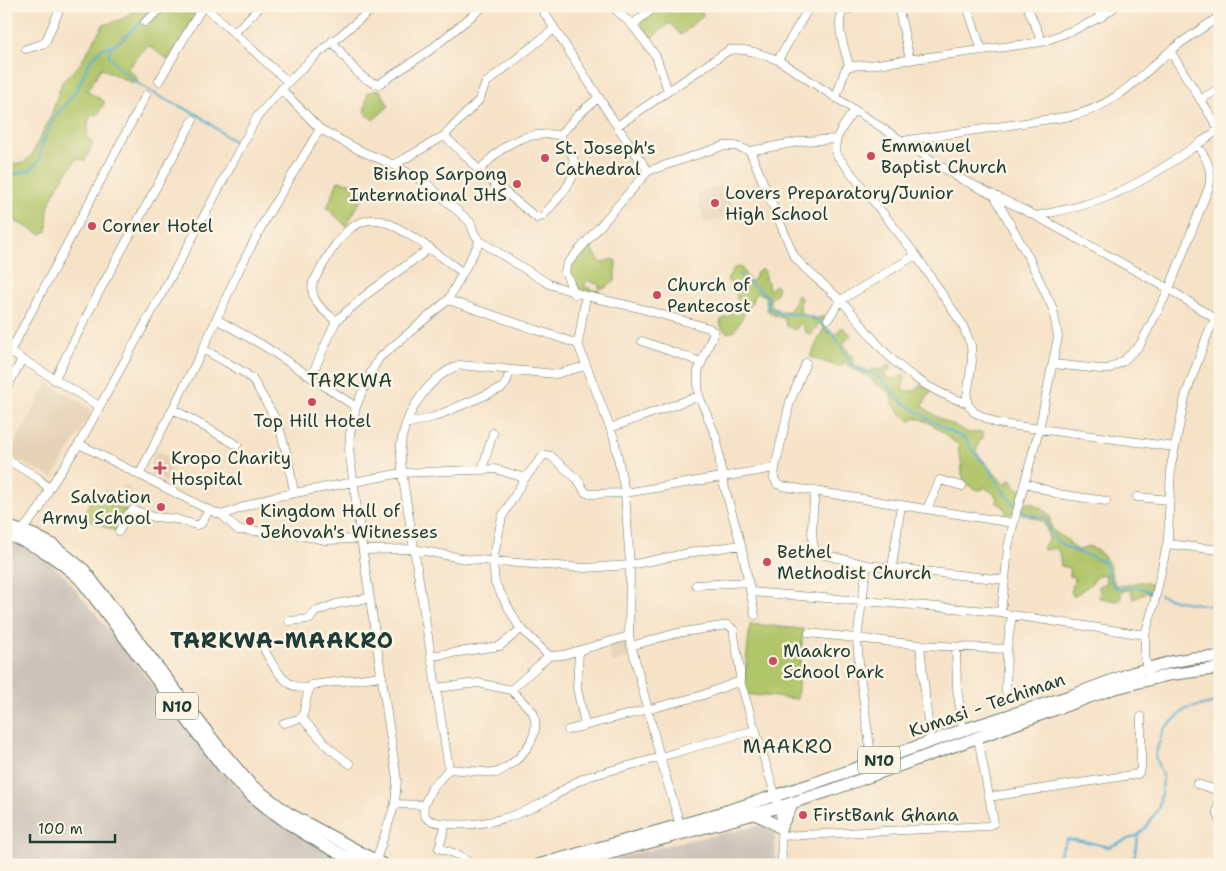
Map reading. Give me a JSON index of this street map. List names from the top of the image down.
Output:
{
  "streets": {
    "highway": ["Kumasi - Techiman", "N10"]
  },
  "crossings": [
    ["Kumasi - Techiman", "N10"]
  ],
  "districts": ["TARKWA", "TARKWA-MAAKRO", "MAAKRO"],
  "places": {
    "other": [
      "Emmanuel Baptist Church",
      "St. Joseph's Cathedral",
      "Bishop Sarpong International JHS",
      "Lovers Preparatory/Junior High School",
      "Corner Hotel",
      "Church of Pentecost",
      "Top Hill Hotel",
      "Salvation Army School",
      "Kingdom Hall of Jehovah's Witnesses",
      "Bethel Methodist Church",
      "Maakro School Park",
      "FirstBank Ghana"
    ],
    "health": ["Kropo Charity Hospital"]
  },
  "scale_bar": "100 m"
}
